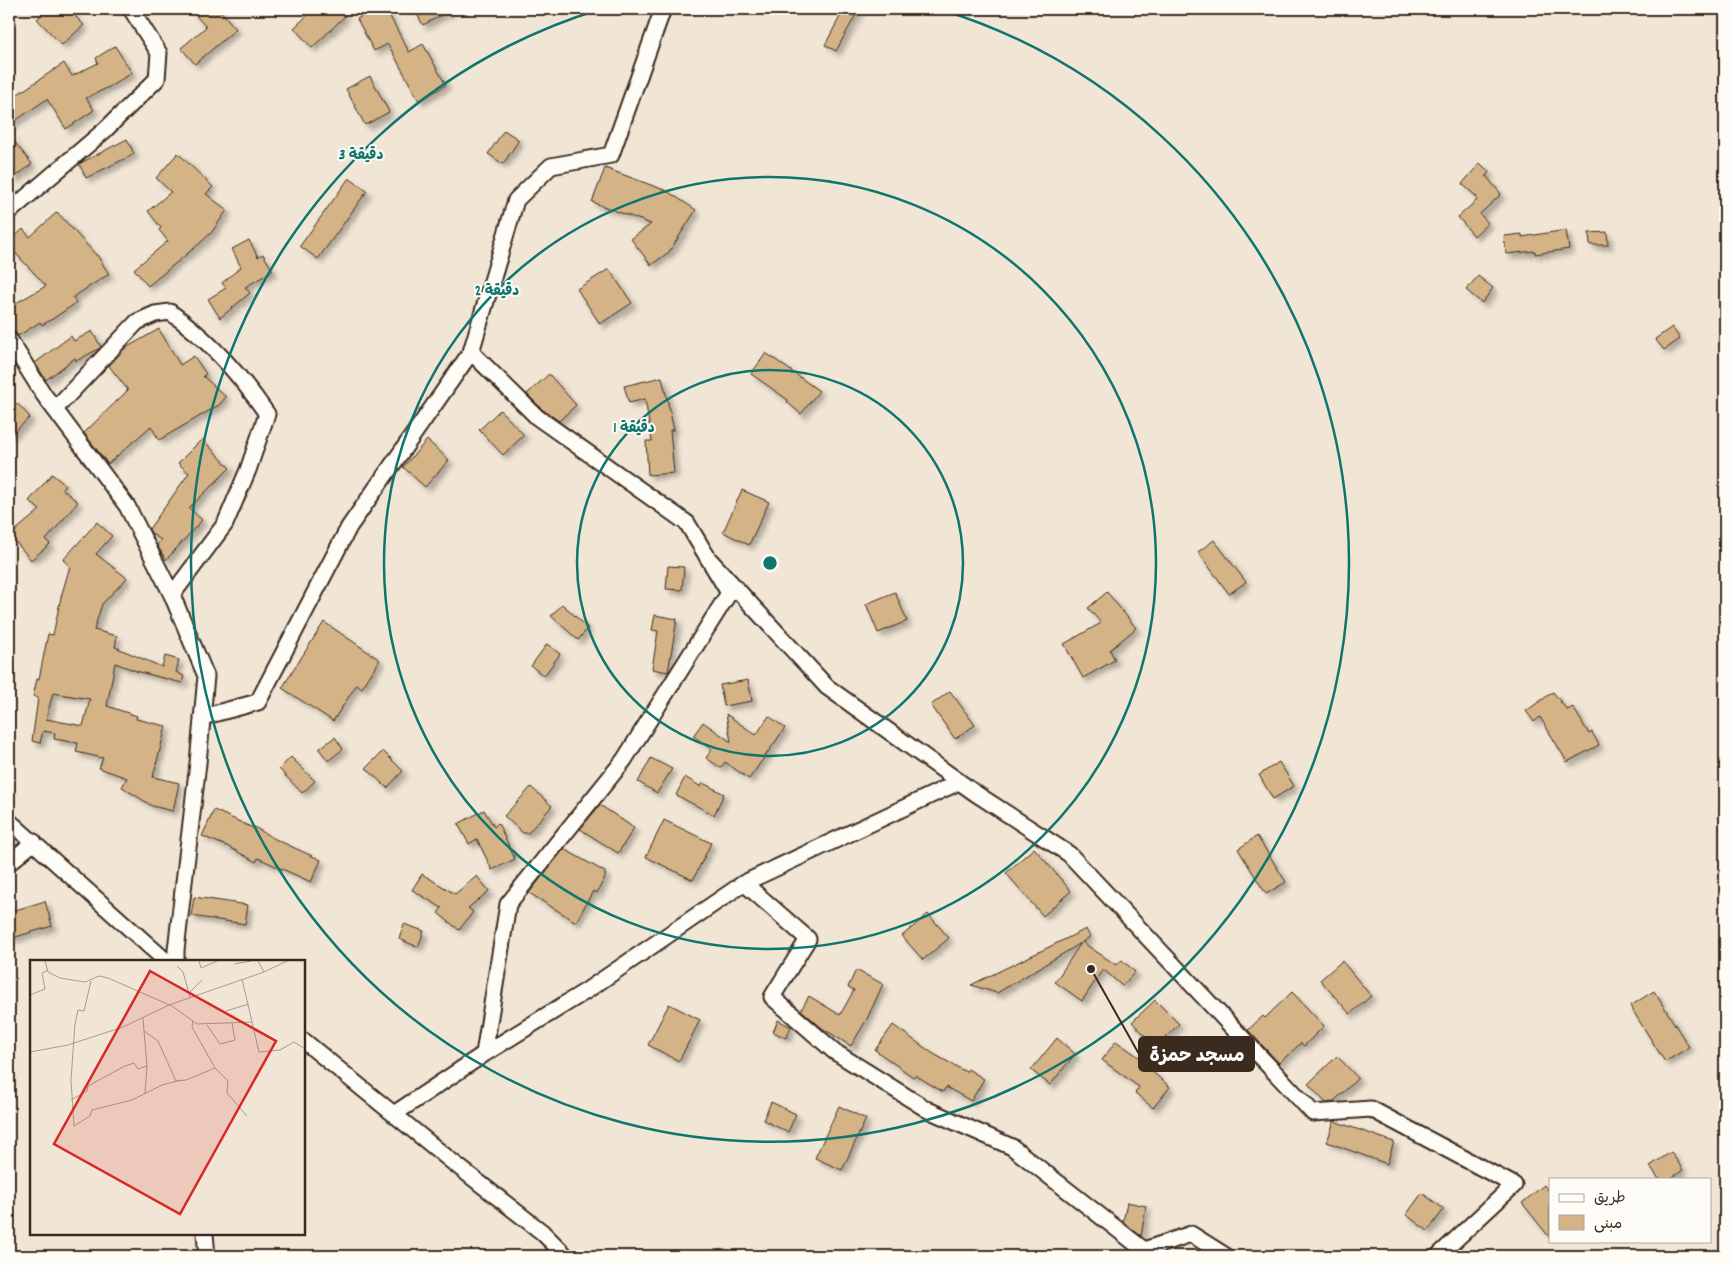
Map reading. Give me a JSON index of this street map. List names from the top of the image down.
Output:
{
  "places": ["مسجد حمزة"],
  "legend": ["طريق", "مبنى"],
  "rings": ["3 دقيقة", "2 دقيقة", "1 دقيقة"]
}
